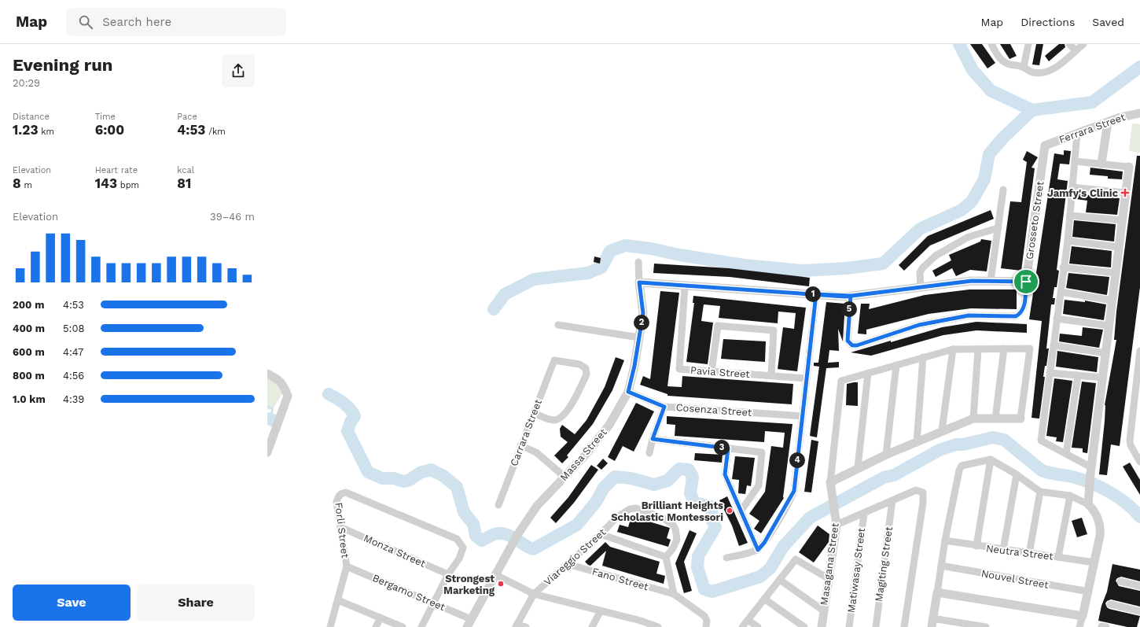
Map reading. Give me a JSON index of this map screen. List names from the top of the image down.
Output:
{
  "streets": {
    "street": [
      "Ferrara Street",
      "Grosseto Street",
      "Pavia Street",
      "Cosenza Street",
      "Carrara Street",
      "Massa Street",
      "Forli Street",
      "Monza Street",
      "Neutra Street",
      "Viareggio Street",
      "Masagana Street",
      "Magiting Street",
      "Matiwasay Street",
      "Fano Street",
      "Nouvel Street",
      "Bergamo Street"
    ]
  },
  "crossings": [
    ["Ferrara Street", "Grosseto Street"],
    ["Cosenza Street", "Massa Street"],
    ["Massa Street", "Bergamo Street"],
    ["Forli Street", "Monza Street"],
    ["Forli Street", "Bergamo Street"],
    ["Viareggio Street", "Fano Street"]
  ],
  "places": {
    "health": ["Jamfy's Clinic"],
    "other": ["Brilliant Heights Scholastic Montessori", "Strongest Marketing"]
  },
  "page": {
    "header": "Map",
    "search": "Search here",
    "nav": ["Map", "Directions", "Saved"],
    "heading": ["Evening run", "20:29"],
    "stats": [
      ["Distance", "1.23 km"],
      ["Time", "6:00"],
      ["Pace", "4:53 /km"],
      ["Elevation", "8 m"],
      ["Heart rate", "143 bpm"],
      ["kcal", "81"]
    ],
    "chart": ["Elevation", "39–46 m"],
    "pins": [
      "1",
      "5",
      "2",
      "3",
      "4"
    ],
    "list": [
      {
        "name": "200 m",
        "note": "4:53"
      },
      {
        "name": "400 m",
        "note": "5:08"
      },
      {
        "name": "600 m",
        "note": "4:47"
      },
      {
        "name": "800 m",
        "note": "4:56"
      },
      {
        "name": "1.0 km",
        "note": "4:39"
      }
    ],
    "buttons": ["Save", "Share"]
  }
}
